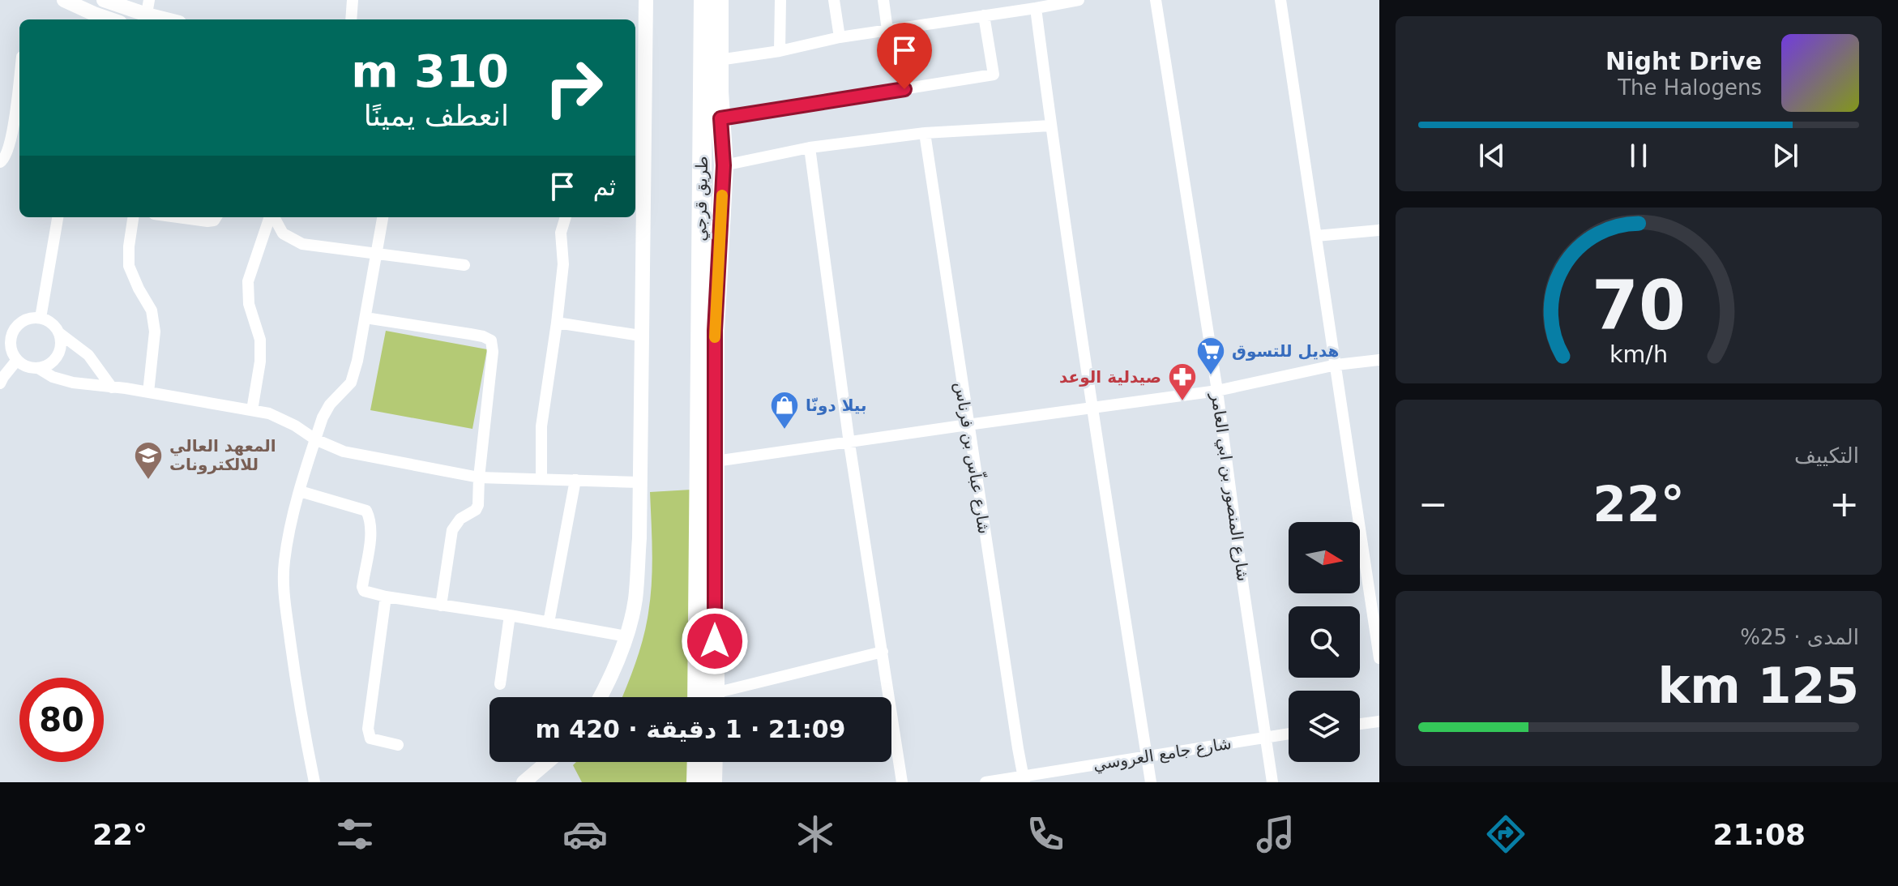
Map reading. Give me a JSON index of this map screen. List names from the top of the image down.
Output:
{
  "streets": {
    "highway": ["طريق قرجي"],
    "street": ["شارع عباّس بن فرناس", "شارع المنصور بن ابي العامر", "شارع جامع العروسي"]
  },
  "crossings": [
    ["شارع عباّس بن فرناس", "شارع جامع العروسي"],
    ["شارع المنصور بن ابي العامر", "شارع جامع العروسي"]
  ],
  "places": {
    "supermarket": ["هديل للتسوق"],
    "pharmacy": ["صيدلية الوعد"],
    "shop": ["بيلا دونّا"],
    "school or university": ["المعهد العالي للالكترونات"]
  },
  "north": "right",
  "page": {
    "turn": ["310 m", "انعطف يمينًا"],
    "song": ["Night Drive", "The Halogens"],
    "then": "ثم",
    "tile": [
      "التكييف",
      ["المدى · 25%", "125 km"]
    ],
    "heat": ["−", "22°", "+"],
    "limit": "80",
    "trip": "21:09 · 1 دقيقة · 420 m",
    "tabs": ["21:08", "22°"],
    "gauge": ["70", "km/h"]
  }
}
